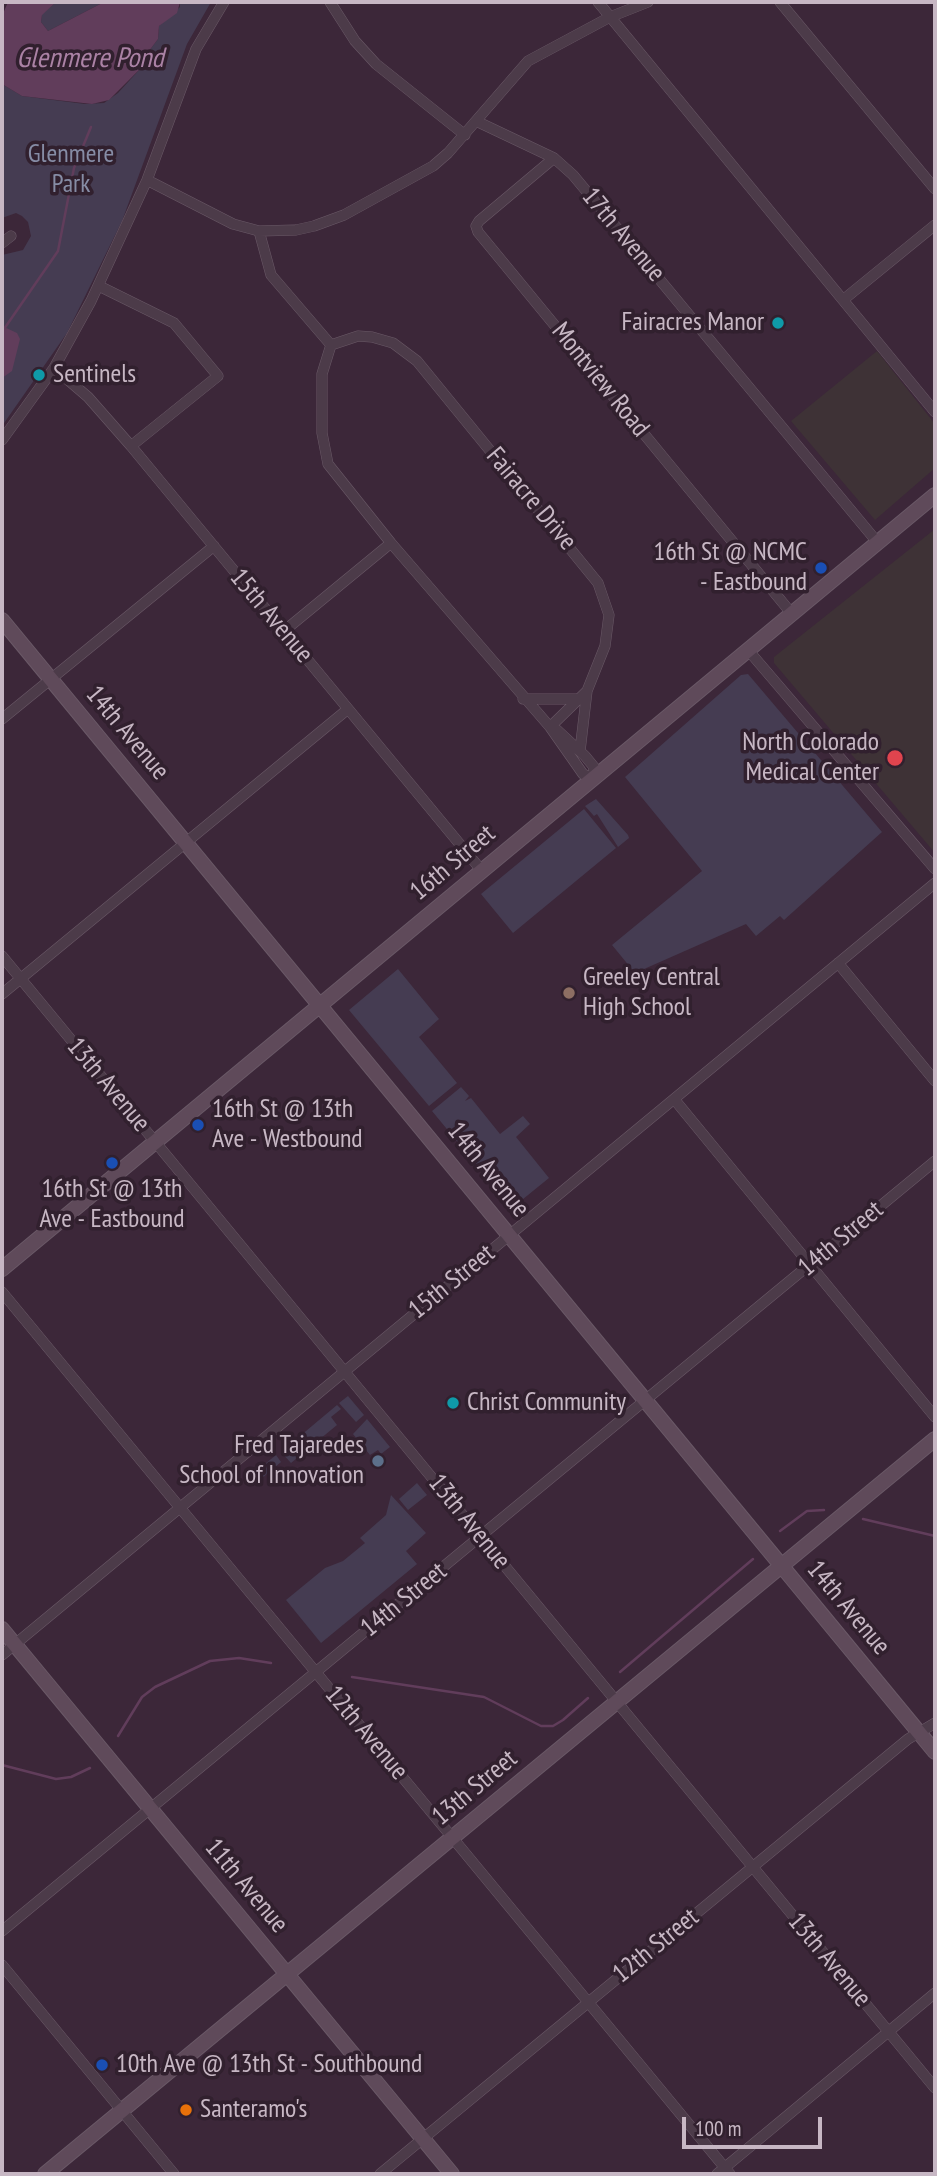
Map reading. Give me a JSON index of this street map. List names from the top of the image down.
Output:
{
  "streets": {
    "street": [
      "17th Avenue",
      "Montview Road",
      "Fairacre Drive",
      "15th Avenue",
      "14th Avenue",
      "16th Street",
      "13th Avenue",
      "14th Street",
      "15th Street",
      "12th Avenue",
      "13th Street",
      "11th Avenue",
      "12th Street"
    ]
  },
  "crossings": [
    ["17th Avenue", "Montview Road"],
    ["17th Avenue", "16th Street"],
    ["Montview Road", "16th Street"],
    ["15th Avenue", "16th Street"],
    ["14th Avenue", "16th Street"],
    ["14th Avenue", "14th Street"],
    ["14th Avenue", "15th Street"],
    ["14th Avenue", "13th Street"],
    ["14th Avenue", "12th Street"],
    ["16th Street", "13th Avenue"],
    ["13th Avenue", "14th Street"],
    ["13th Avenue", "15th Street"],
    ["13th Avenue", "13th Street"],
    ["13th Avenue", "12th Street"],
    ["14th Street", "12th Avenue"],
    ["14th Street", "11th Avenue"],
    ["15th Street", "12th Avenue"],
    ["15th Street", "11th Avenue"],
    ["12th Avenue", "13th Street"],
    ["12th Avenue", "12th Street"],
    ["13th Street", "11th Avenue"],
    ["11th Avenue", "12th Street"]
  ],
  "water": ["Glenmere Pond"],
  "parks": ["Glenmere Park"],
  "places": [
    "Fairacres Manor",
    "Sentinels",
    "16th St @ NCMC - Eastbound",
    "North Colorado Medical Center",
    "Greeley Central High School",
    "16th St @ 13th Ave - Westbound",
    "16th St @ 13th Ave - Eastbound",
    "Christ Community",
    "Fred Tajaredes School of Innovation",
    "10th Ave @ 13th St - Southbound",
    "Santeramo's"
  ],
  "scale_bar": "100 m"
}
